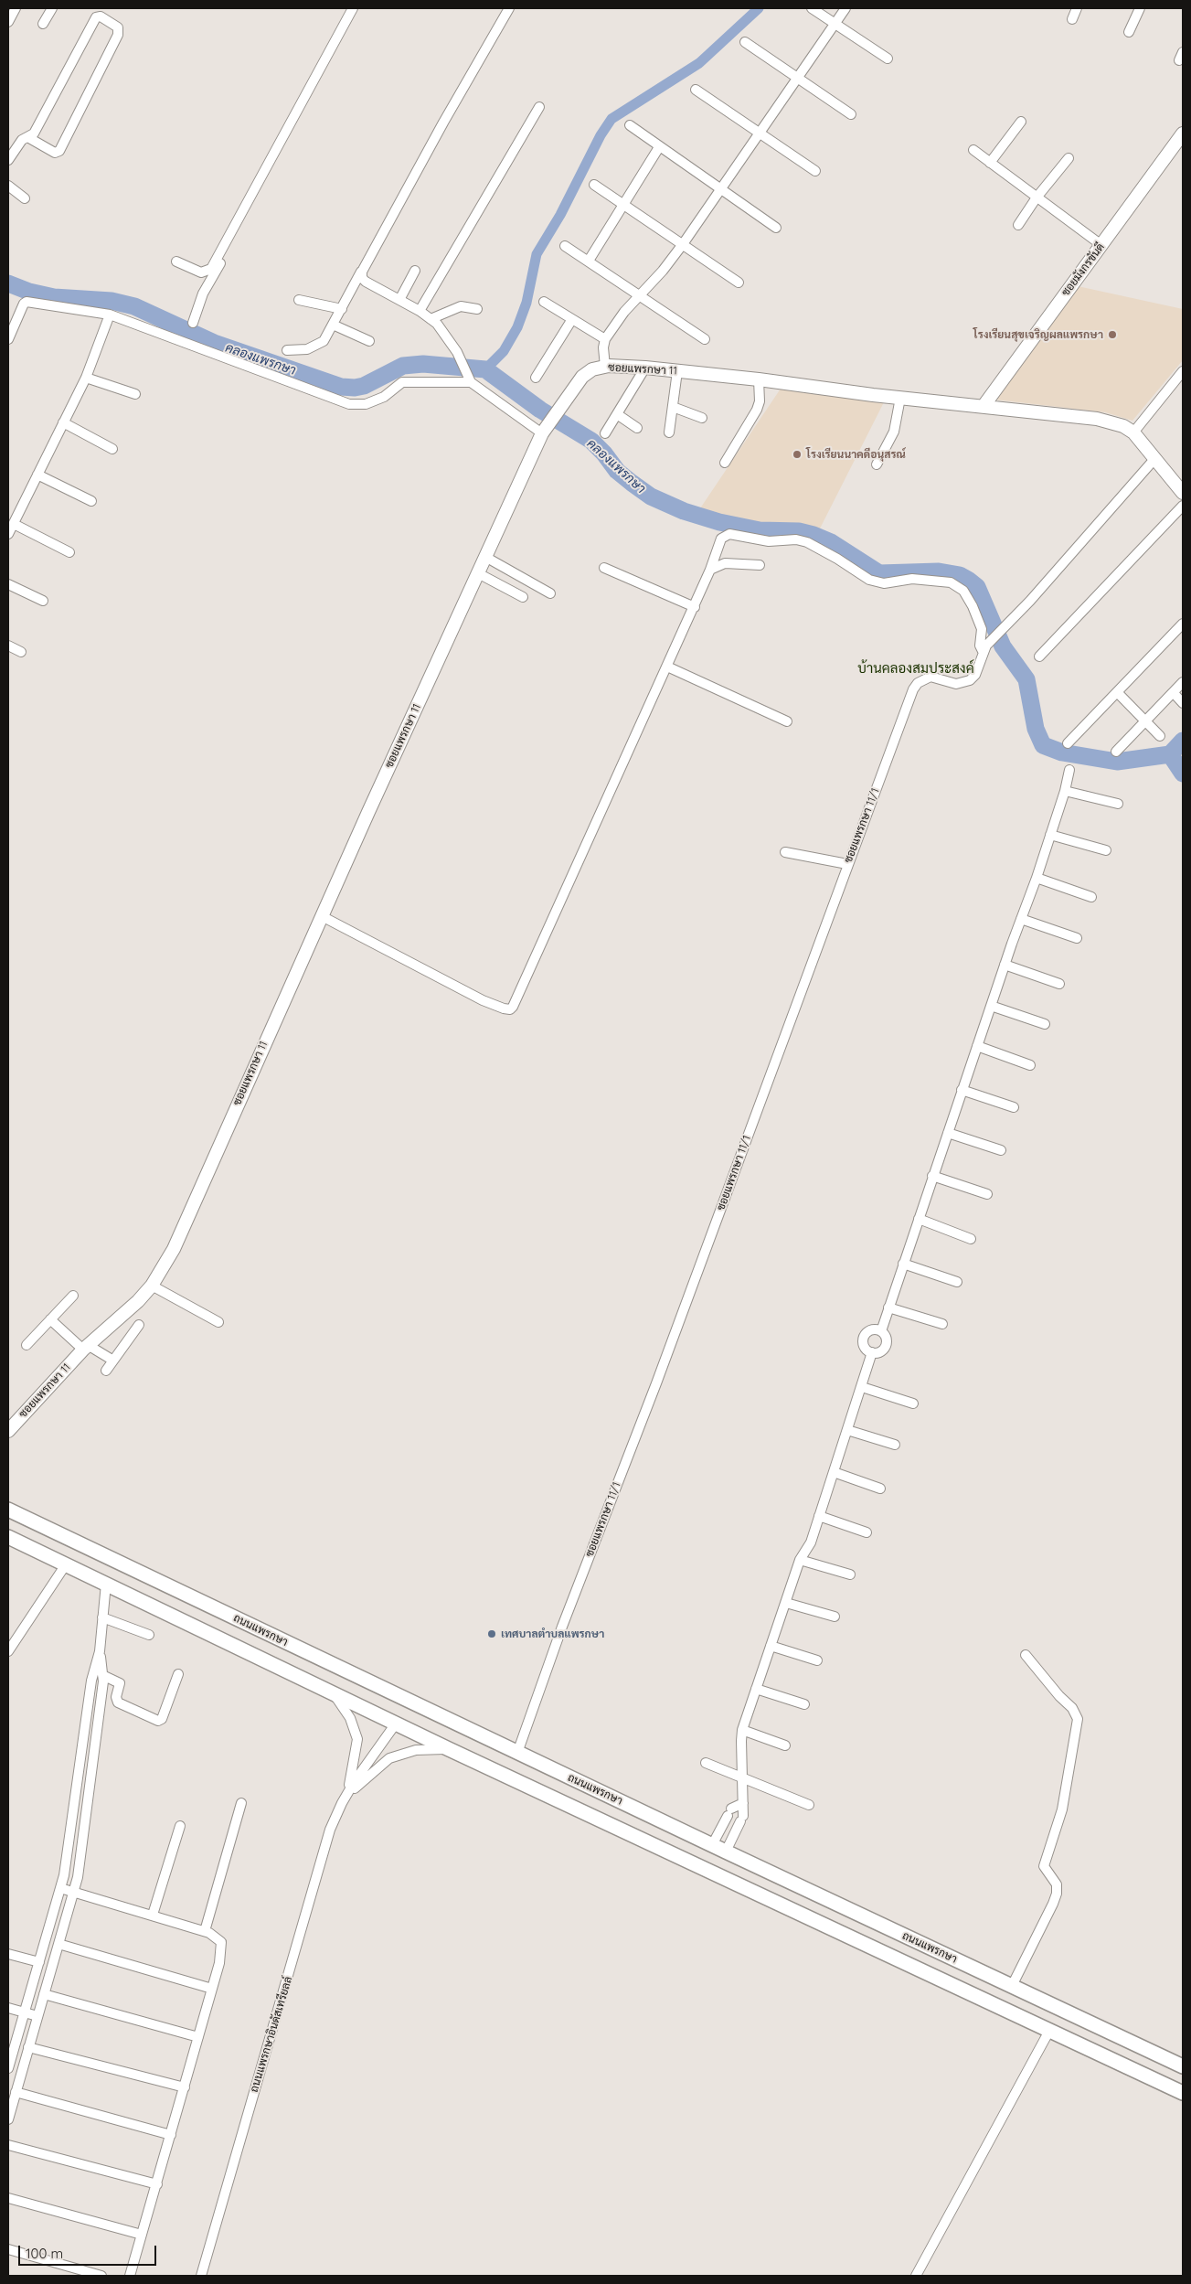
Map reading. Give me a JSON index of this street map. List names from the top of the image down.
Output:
{
  "streets": {
    "main road": ["ถนนแพรกษา"],
    "street": [
      "ซอยมังกรขันดี",
      "ซอยแพรกษา 11",
      "ซอยแพรกษา 11/1",
      "ถนนแพรกษาอินดัสเทรียลล์"
    ]
  },
  "crossings": [
    ["ซอยมังกรขันดี", "ซอยแพรกษา 11"],
    ["ซอยแพรกษา 11/1", "ถนนแพรกษา"]
  ],
  "districts": ["บ้านคลองสมประสงค์"],
  "water": ["คลองแพรกษา"],
  "places": ["โรงเรียนสุขเจริญผลแพรกษา", "โรงเรียนนาคดีอนุสรณ์", "เทศบาลตำบลแพรกษา"],
  "scale_bar": "100 m"
}
